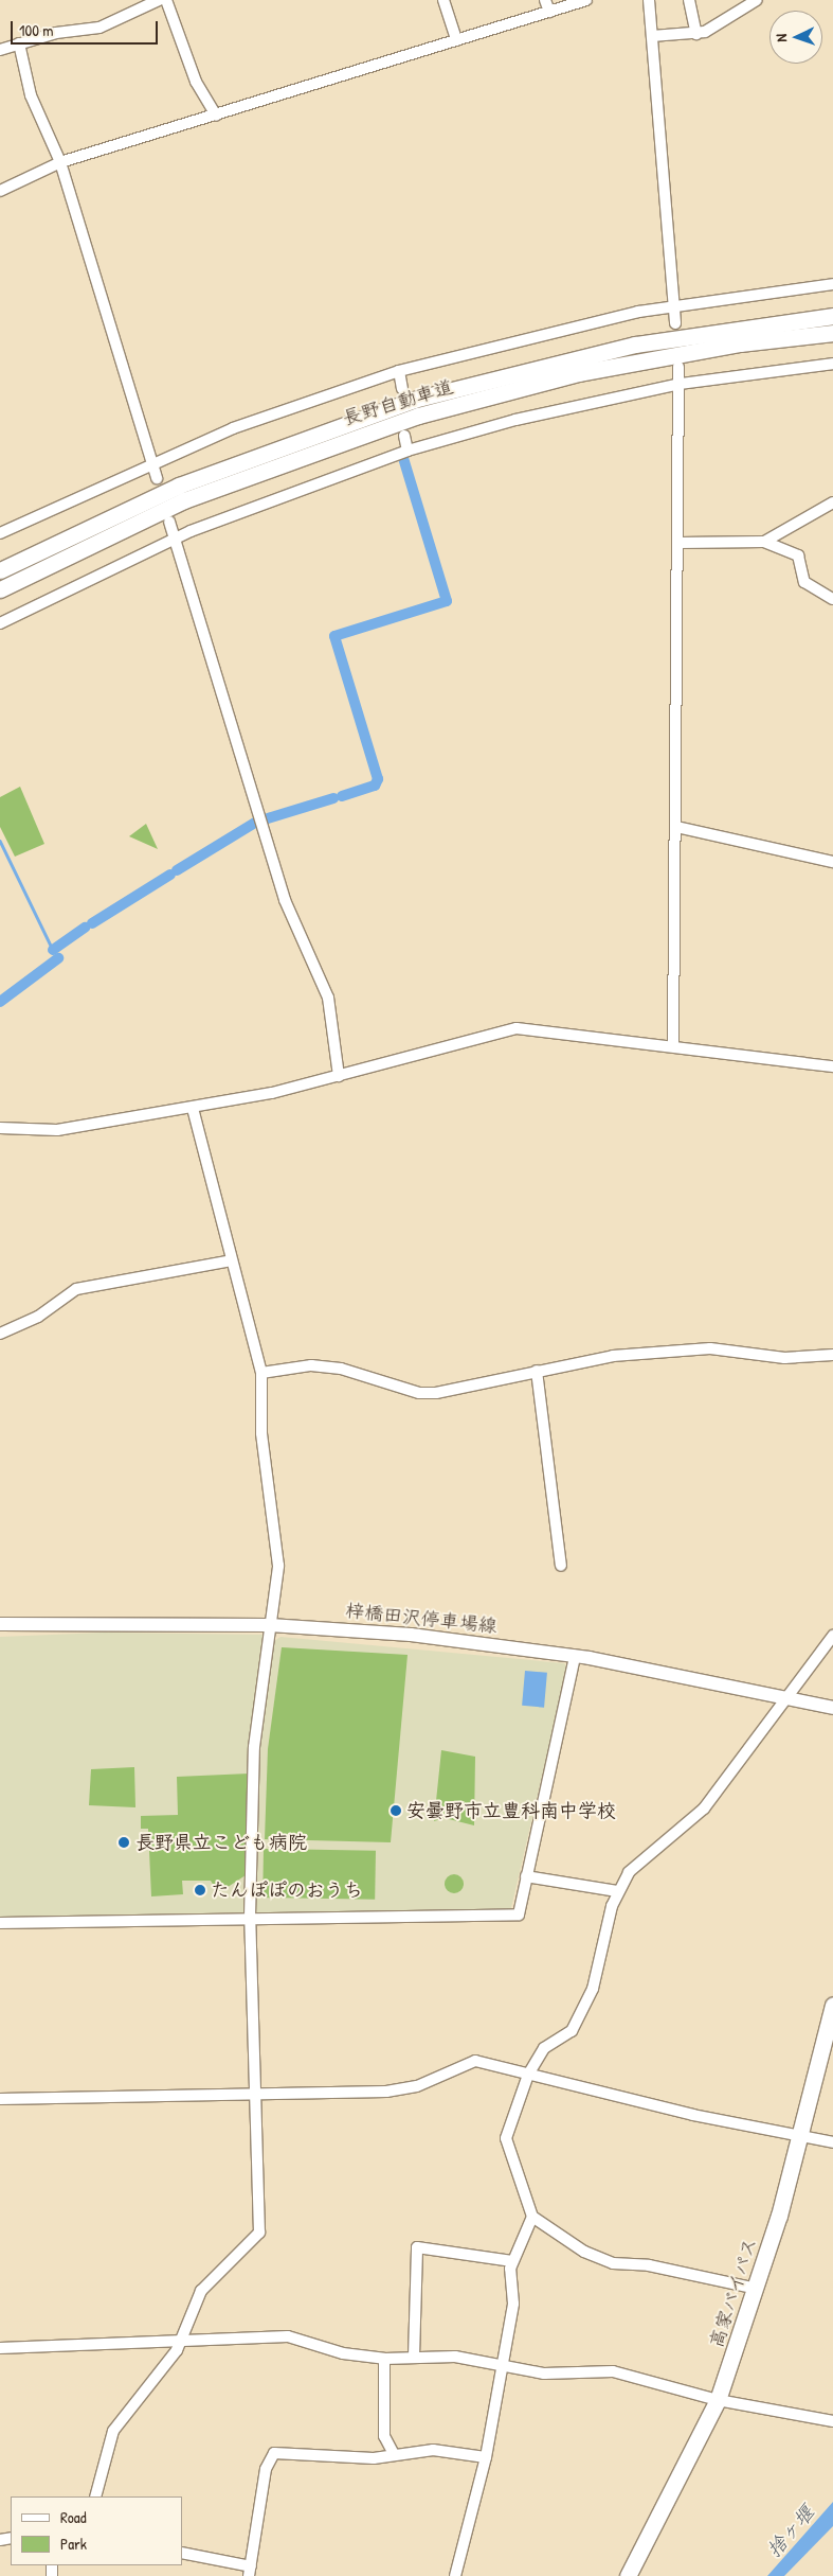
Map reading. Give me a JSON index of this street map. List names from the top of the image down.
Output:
{
  "streets": {
    "highway": ["長野自動車道", "高家バイパス"],
    "main road": ["梓橋田沢停車場線"]
  },
  "water": ["捨ヶ堰"],
  "places": ["安曇野市立豊科南中学校", "長野県立こども病院", "たんぽぽのおうち"],
  "legend": ["Road", "Park"],
  "scale_bar": "100 m",
  "north": "left"
}
